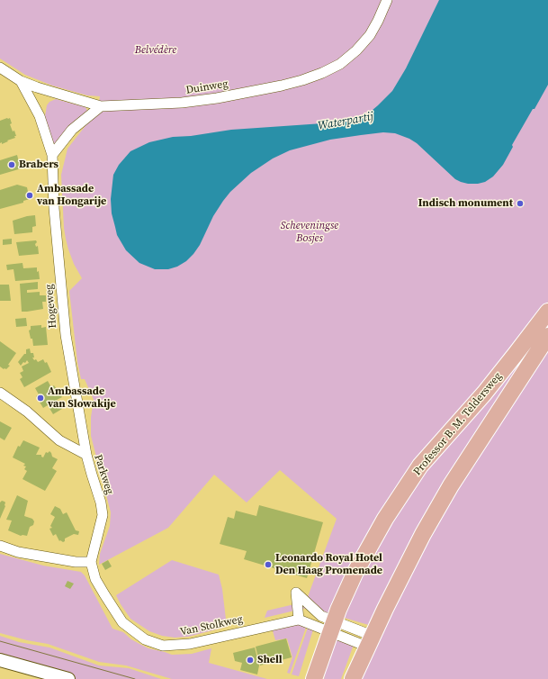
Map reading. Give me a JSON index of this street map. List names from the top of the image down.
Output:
{
  "streets": {
    "main road": ["Professor B. M. Teldersweg"],
    "street": [
      "Duinweg",
      "Hogeweg",
      "Parkweg",
      "Van Stolkweg"
    ]
  },
  "crossings": [
    ["Duinweg", "Hogeweg"],
    ["Hogeweg", "Parkweg"],
    ["Parkweg", "Van Stolkweg"]
  ],
  "water": ["Waterpartij"],
  "parks": ["Belvédère", "Scheveningse Bosjes"],
  "places": [
    "Brabers",
    "Ambassade van Hongarije",
    "Indisch monument",
    "Ambassade van Slowakije",
    "Leonardo Royal Hotel Den Haag Promenade",
    "Shell"
  ]
}
